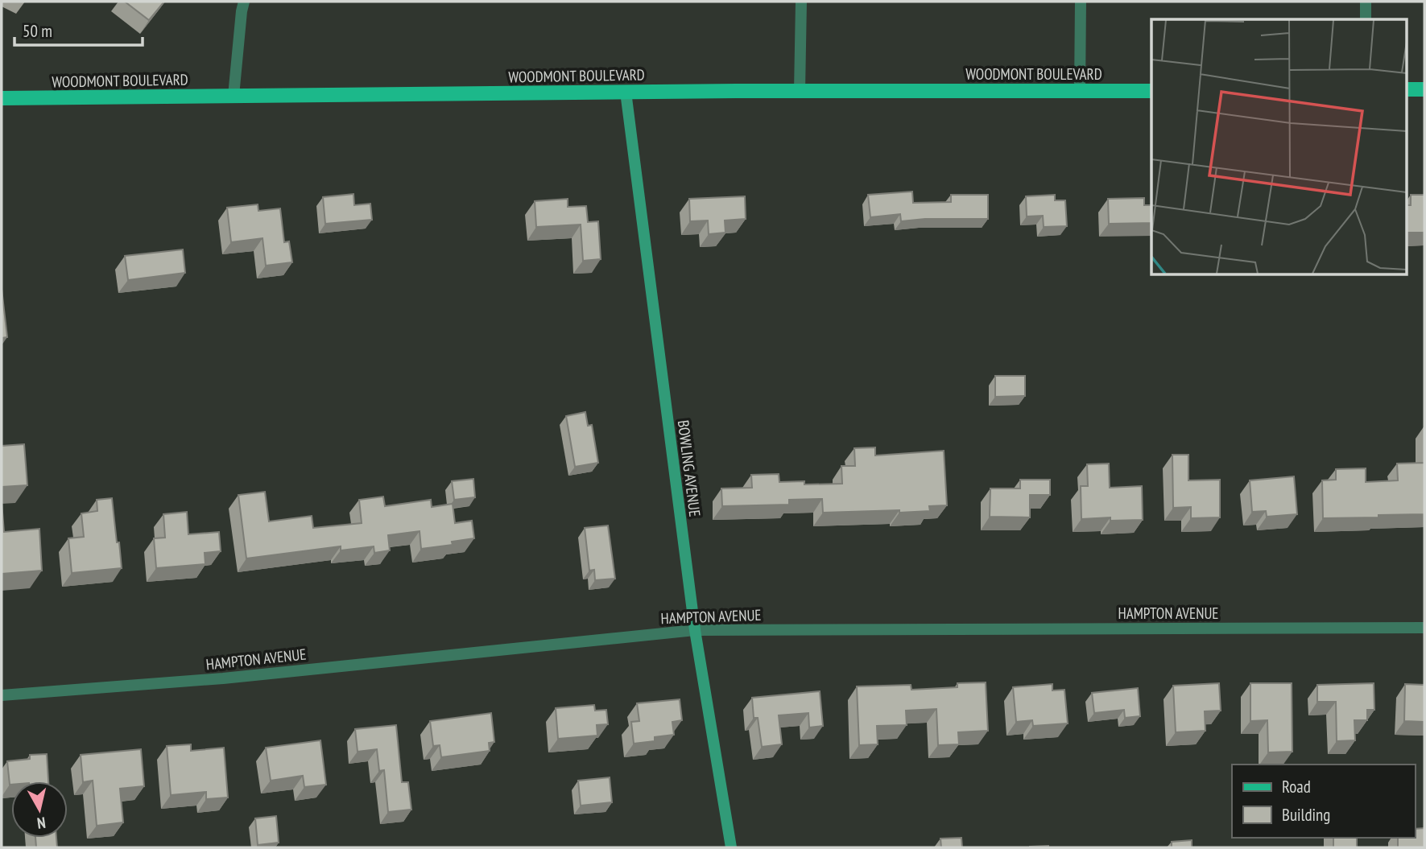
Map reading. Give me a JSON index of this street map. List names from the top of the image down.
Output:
{
  "streets": {
    "main road": ["WOODMONT BOULEVARD"],
    "street": ["BOWLING AVENUE", "HAMPTON AVENUE"]
  },
  "crossings": [
    ["WOODMONT BOULEVARD", "BOWLING AVENUE"],
    ["BOWLING AVENUE", "HAMPTON AVENUE"]
  ],
  "legend": ["Road", "Building"],
  "scale_bar": "50 m",
  "north": "bottom"
}
